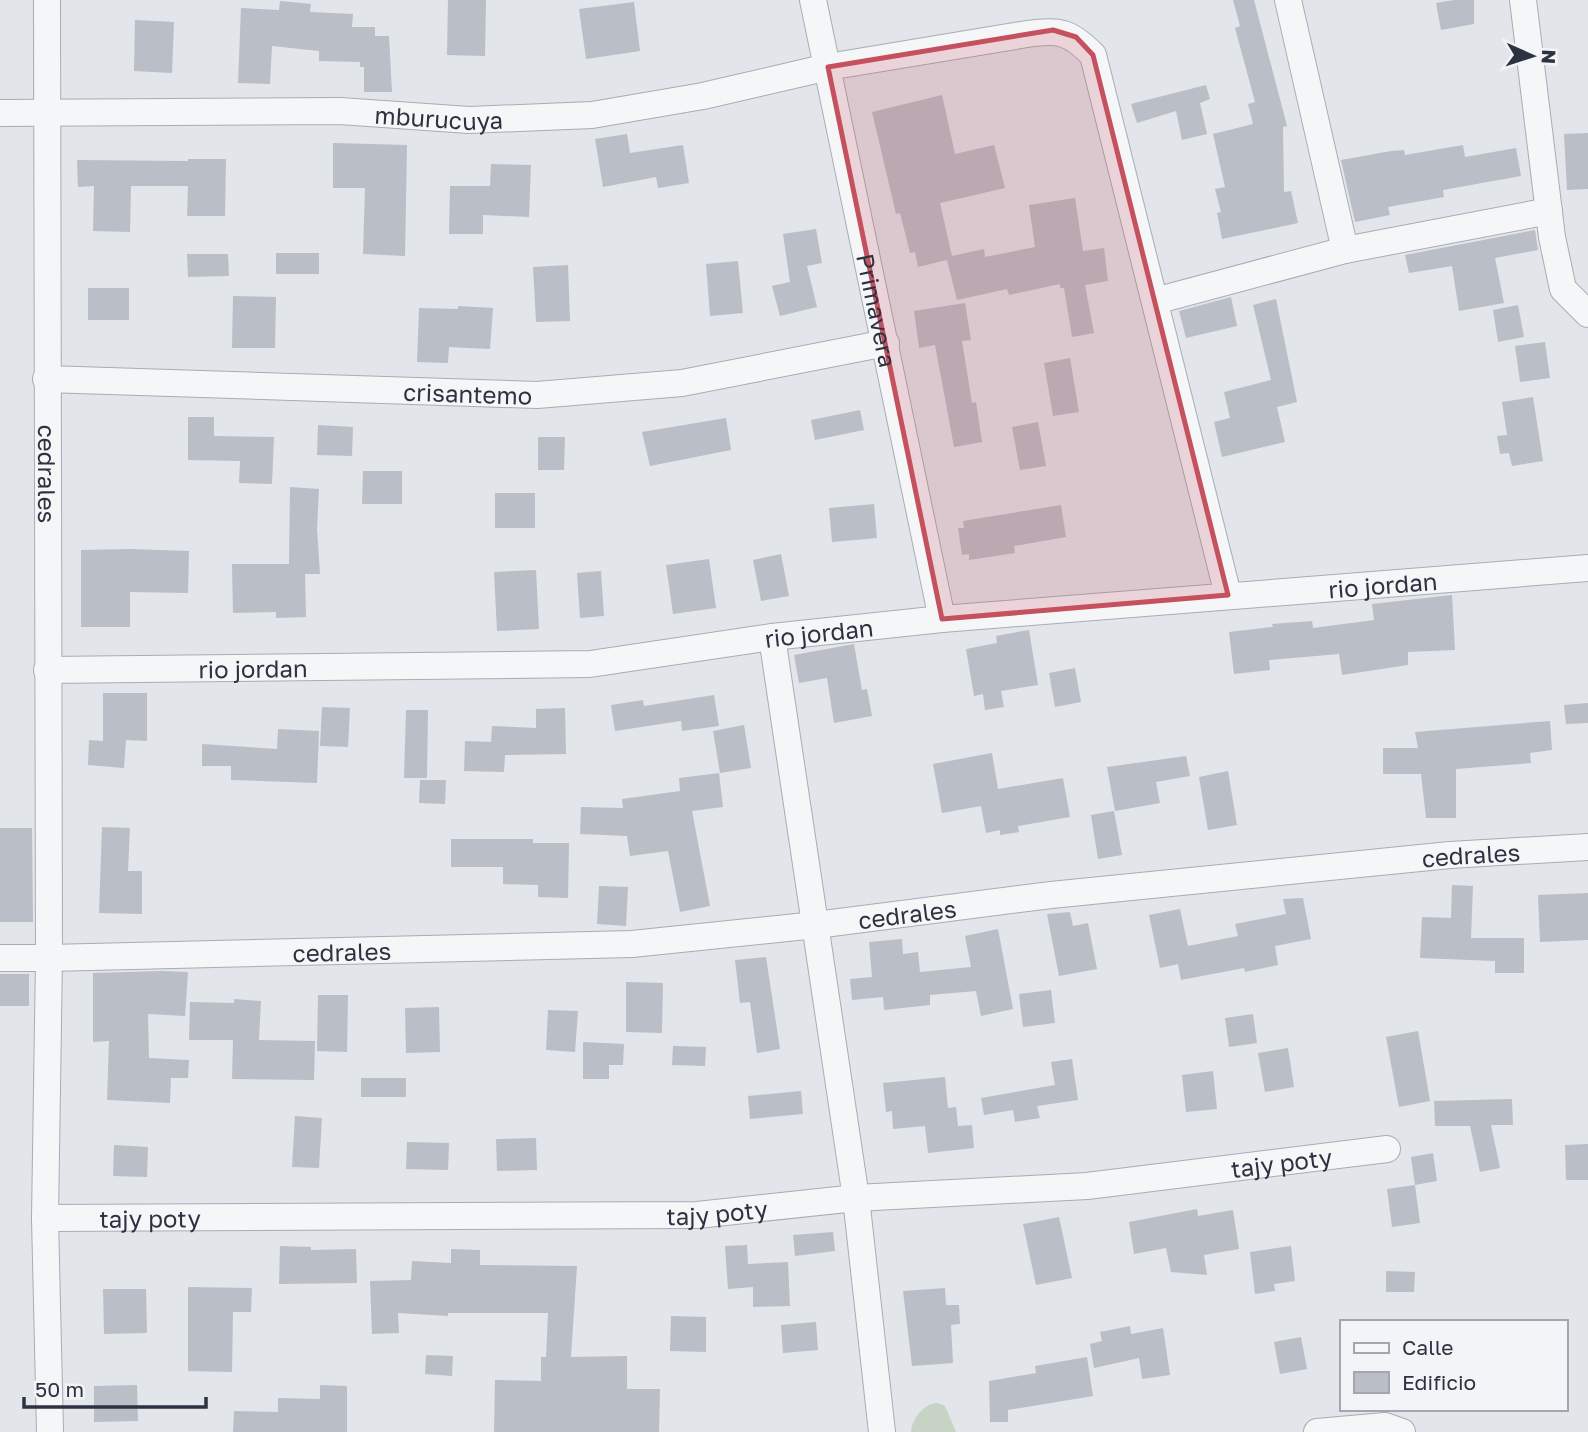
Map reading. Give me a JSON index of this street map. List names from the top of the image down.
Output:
{
  "streets": {
    "street": [
      "mburucuya",
      "Primavera",
      "crisantemo",
      "cedrales",
      "rio jordan",
      "tajy poty"
    ]
  },
  "crossings": [
    ["mburucuya", "Primavera"],
    ["mburucuya", "cedrales"],
    ["mburucuya", "rio jordan"],
    ["Primavera", "crisantemo"],
    ["Primavera", "rio jordan"],
    ["crisantemo", "cedrales"],
    ["cedrales", "rio jordan"]
  ],
  "legend": ["Calle", "Edificio"],
  "scale_bar": "50 m",
  "north": "right"
}
